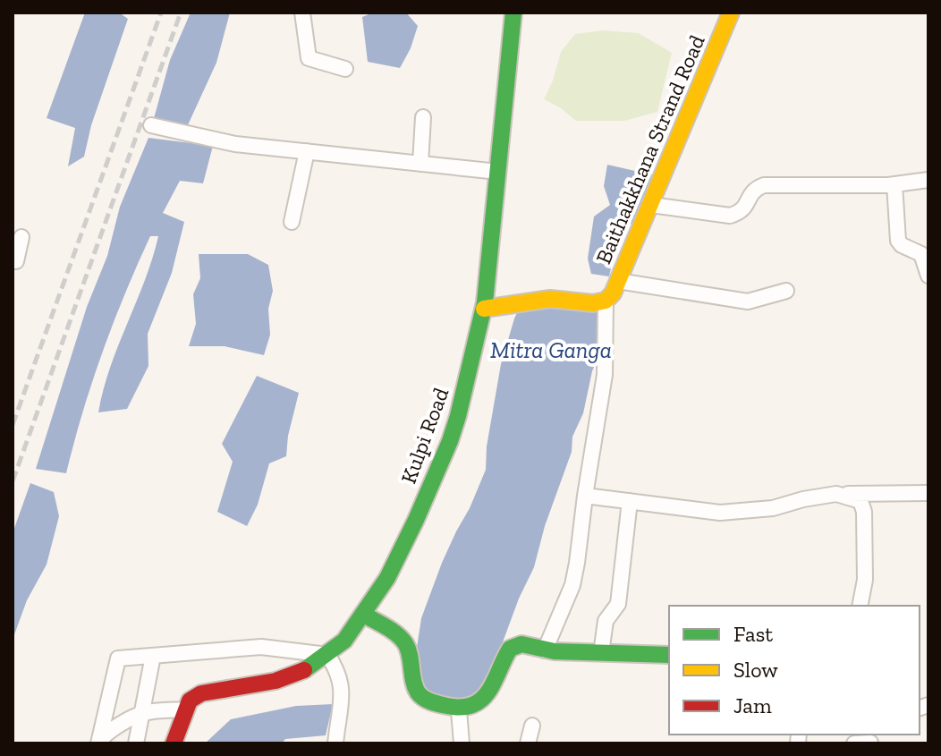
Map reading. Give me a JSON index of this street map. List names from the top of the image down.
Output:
{
  "streets": {
    "main road": ["Baithakkhana Strand Road", "Kulpi Road"]
  },
  "water": ["Mitra Ganga"],
  "legend": ["Fast", "Slow", "Jam"]
}
